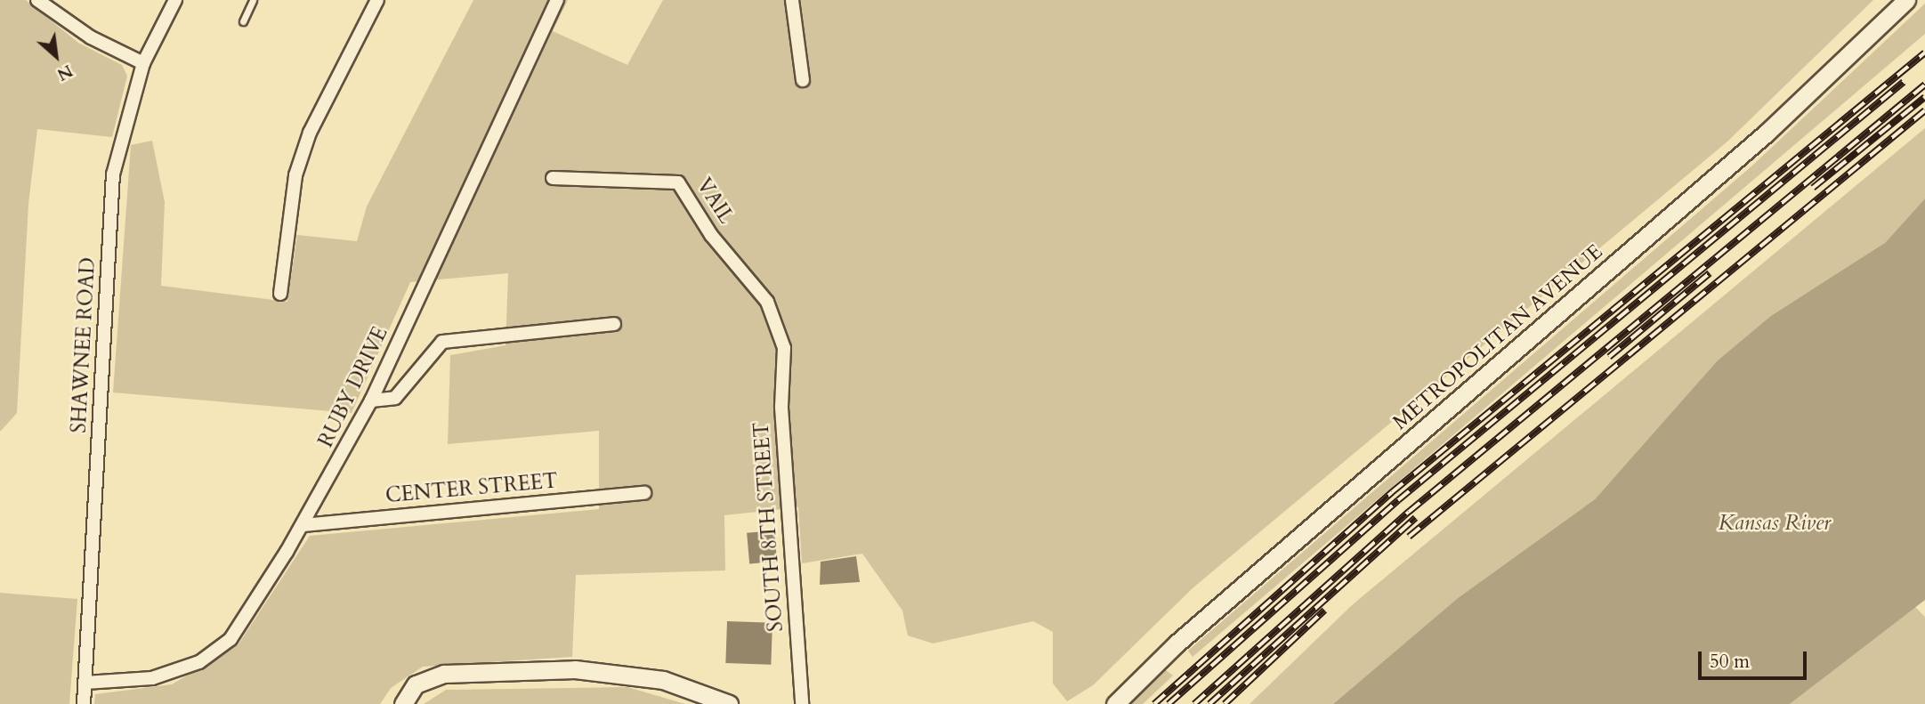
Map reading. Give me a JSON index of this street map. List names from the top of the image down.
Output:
{
  "streets": {
    "main road": ["METROPOLITAN AVENUE"],
    "street": [
      "VAIL",
      "SHAWNEE ROAD",
      "RUBY DRIVE",
      "CENTER STREET",
      "SOUTH 8TH STREET"
    ]
  },
  "crossings": [
    ["VAIL", "SOUTH 8TH STREET"],
    ["SHAWNEE ROAD", "RUBY DRIVE"],
    ["RUBY DRIVE", "CENTER STREET"]
  ],
  "water": ["Kansas River"],
  "scale_bar": "50 m",
  "north": "bottom right"
}
